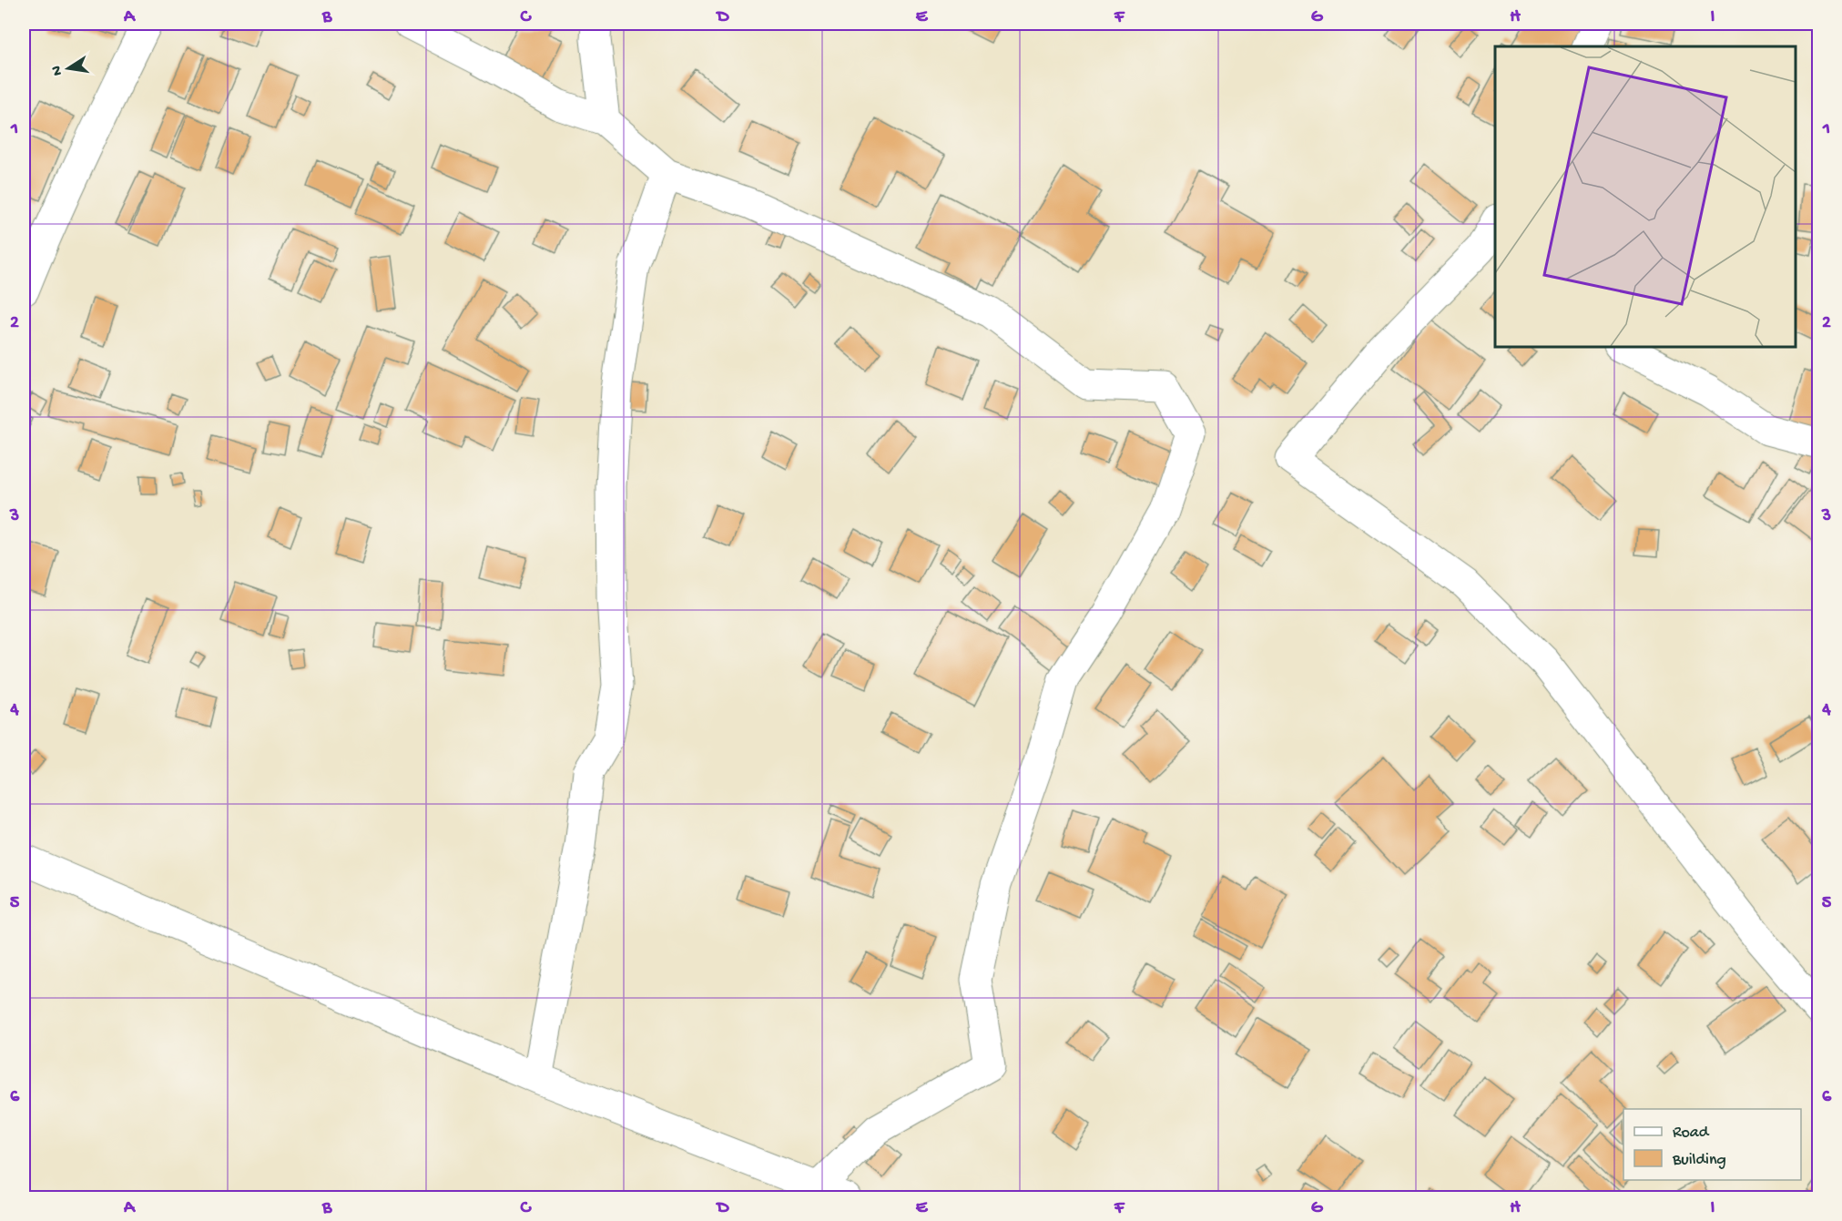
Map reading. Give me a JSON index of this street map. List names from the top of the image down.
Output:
{
  "legend": ["Road", "Building"],
  "north": "left",
  "grid": {
    "columns": [
      "A",
      "B",
      "C",
      "D",
      "E",
      "F",
      "G",
      "H",
      "I"
    ],
    "rows": [
      "1",
      "2",
      "3",
      "4",
      "5",
      "6"
    ]
  }
}
